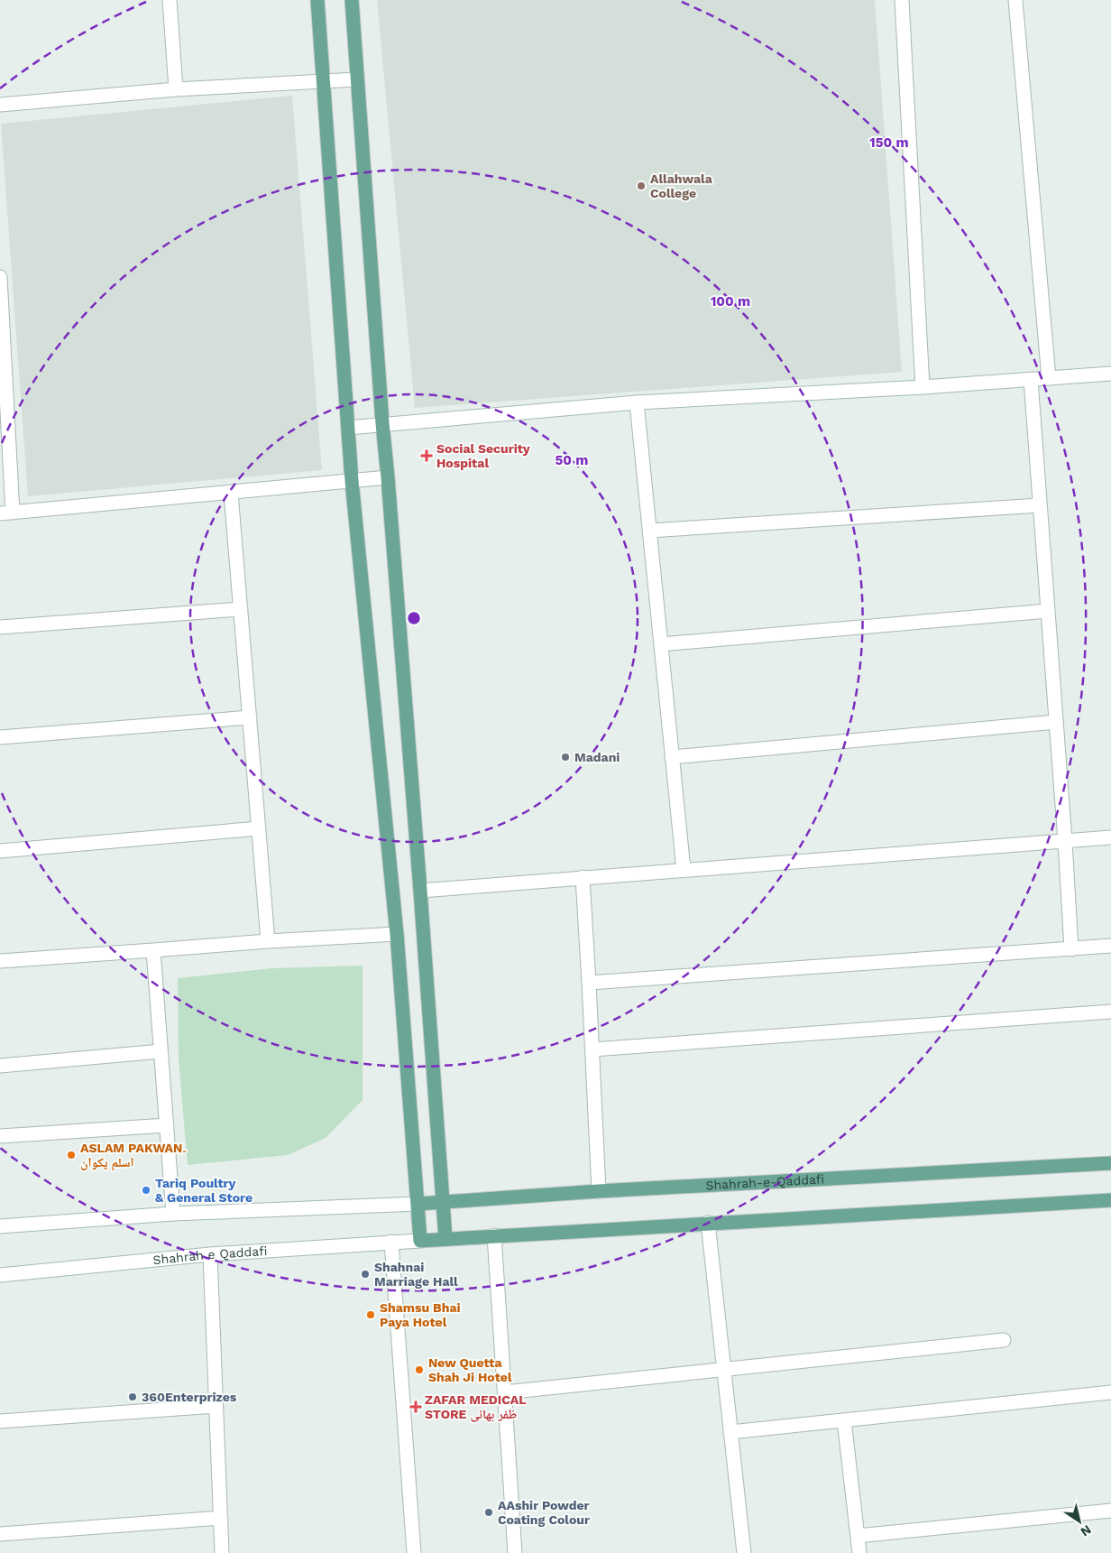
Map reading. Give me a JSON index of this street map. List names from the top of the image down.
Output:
{
  "streets": {
    "main road": ["Shahrah-e-Qaddafi"],
    "street": ["Shahrah e Qaddafi"]
  },
  "places": {
    "other": [
      "Allahwala College",
      "Madani",
      "ASLAM PAKWAN۔ اسلم پکوان",
      "Tariq Poultry & General Store",
      "Shahnai Marriage Hall",
      "Shamsu Bhai Paya Hotel",
      "New Quetta Shah Ji Hotel",
      "360Enterprizes",
      "AAshir Powder Coating Colour"
    ],
    "health": ["Social Security Hospital", "ZAFAR MEDICAL STORE ظفر بھائی"]
  },
  "north": "bottom right",
  "rings": ["150 m", "100 m", "50 m"]
}
